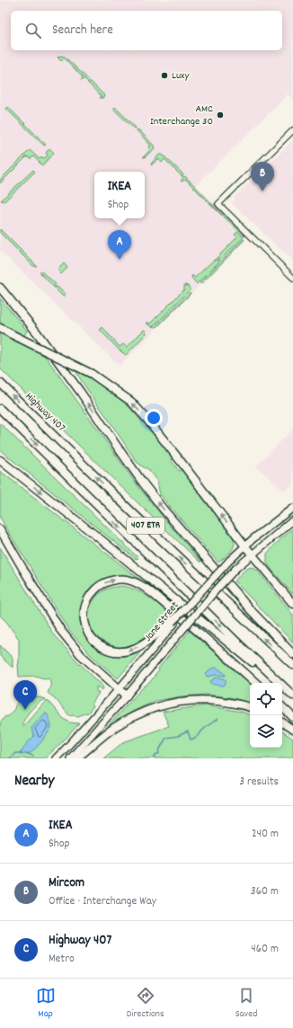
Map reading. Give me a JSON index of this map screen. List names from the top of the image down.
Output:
{
  "streets": {
    "highway": ["Highway 407", "407 ETR"],
    "main road": ["Jane Street"]
  },
  "places": ["Luxy", "AMC Interchange 30"],
  "page": {
    "search": "Search here",
    "pins": ["B", "A", "C"],
    "popup": ["IKEA", "Shop"],
    "heading": ["Nearby", "3 results"],
    "list": [
      {
        "mark": "A",
        "name": "IKEA",
        "note": "Shop",
        "value": "240 m"
      },
      {
        "mark": "B",
        "name": "Mircom",
        "note": "Office · Interchange Way",
        "value": "360 m"
      },
      {
        "mark": "C",
        "name": "Highway 407",
        "note": "Metro",
        "value": "460 m"
      }
    ],
    "nav": ["Map", "Directions", "Saved"]
  }
}
